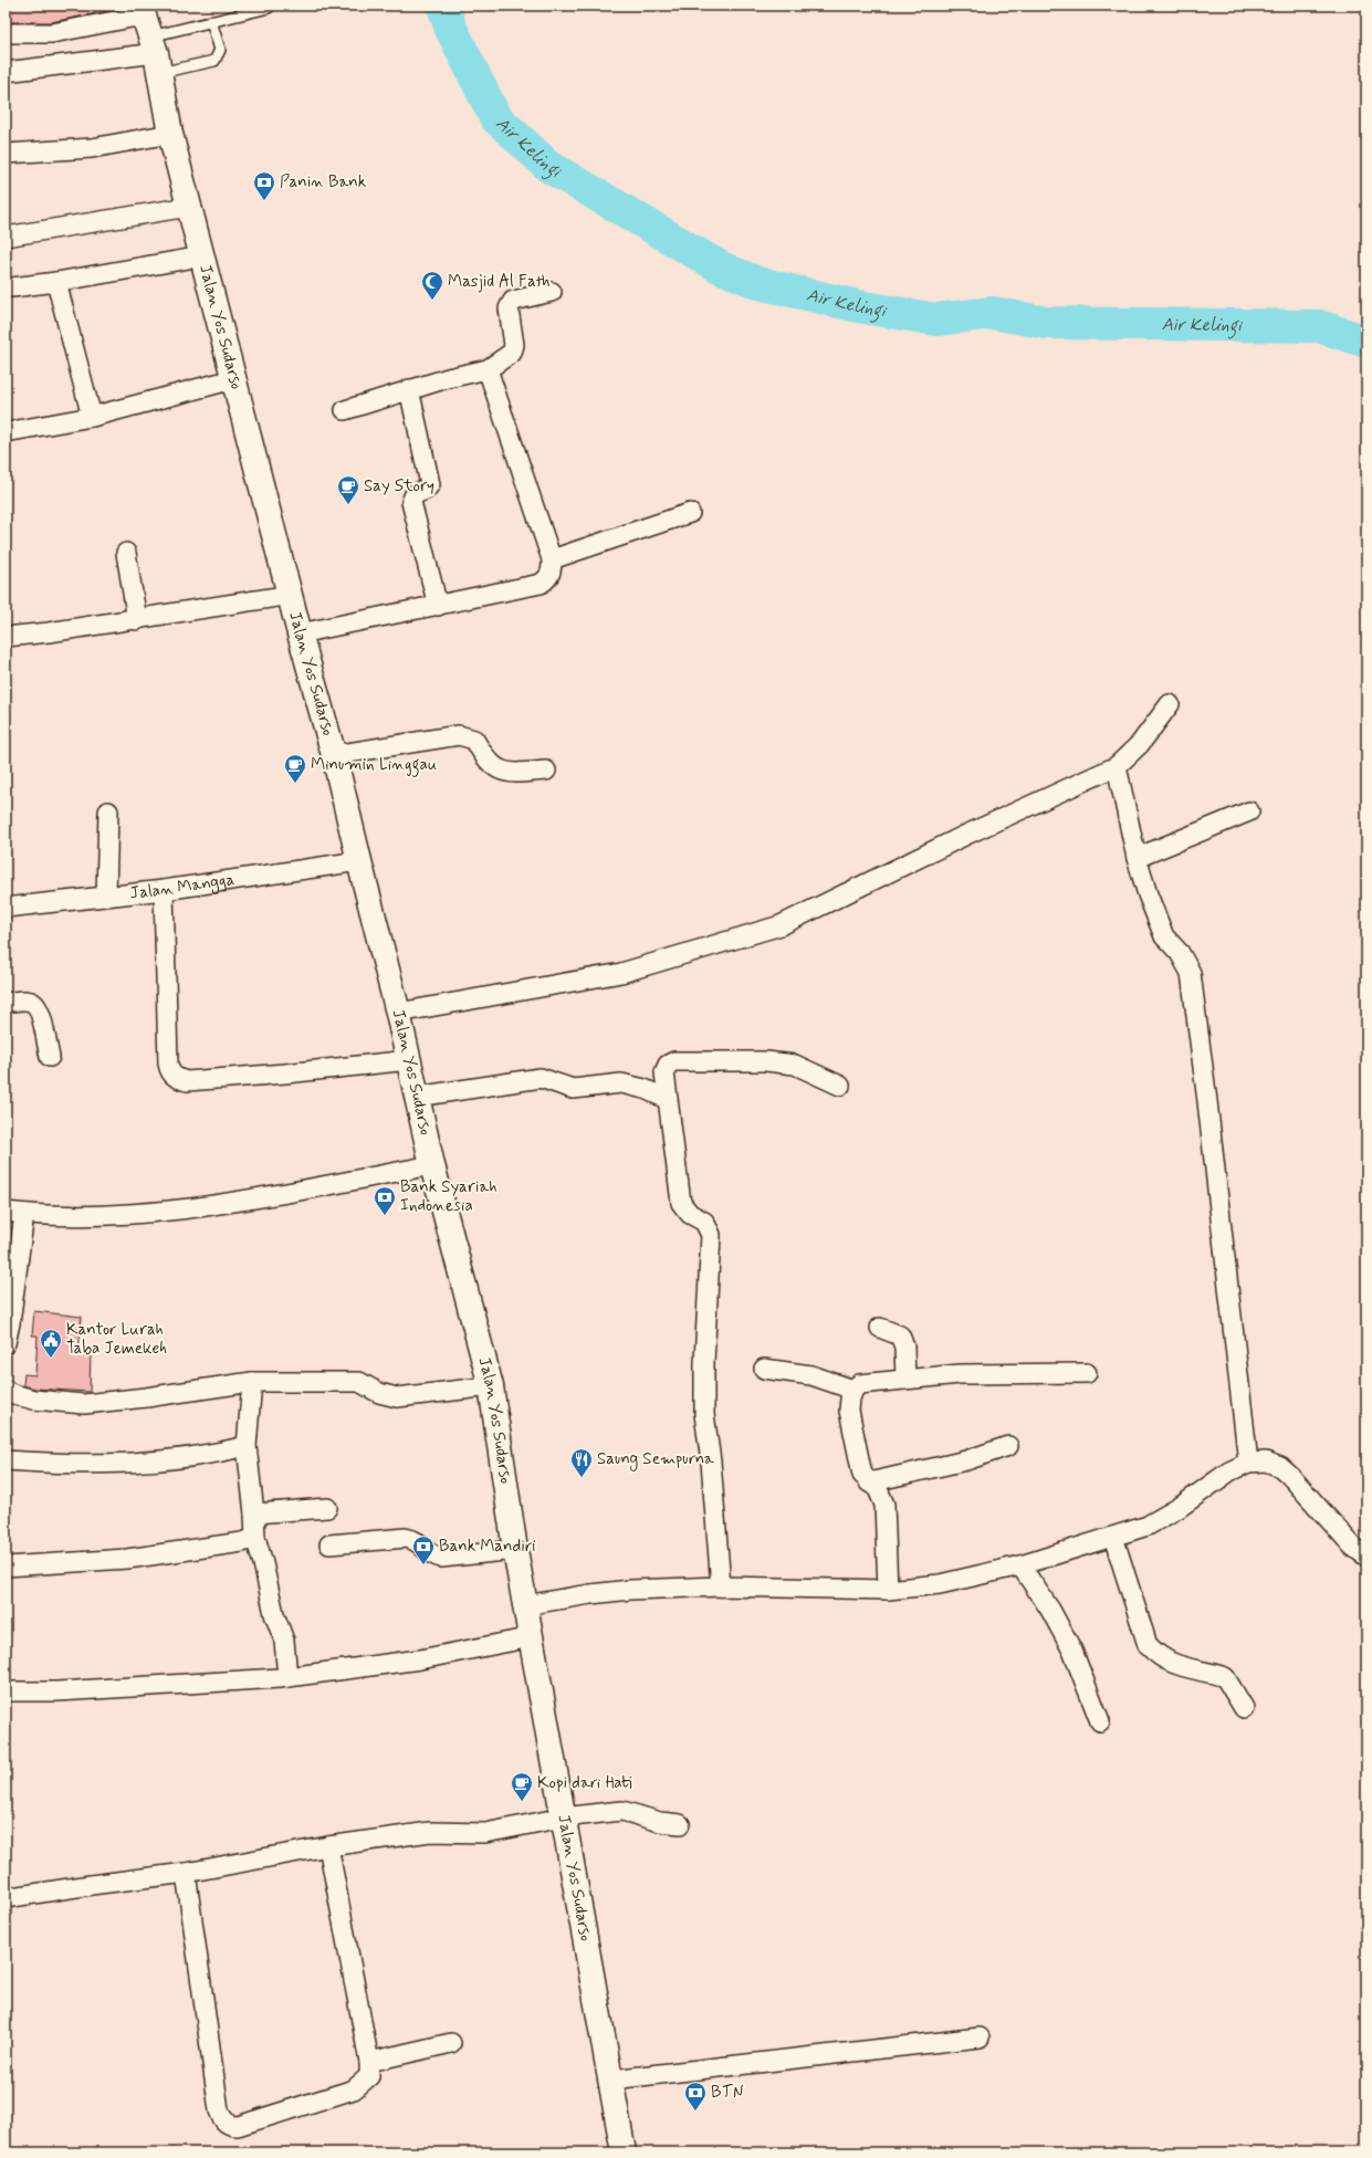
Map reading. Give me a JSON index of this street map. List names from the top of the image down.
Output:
{
  "streets": {
    "highway": ["Jalan Yos Sudarso"],
    "street": ["Jalan Mangga"]
  },
  "crossings": [
    ["Jalan Yos Sudarso", "Jalan Mangga"]
  ],
  "water": ["Air Kelingi"],
  "places": {
    "bank": [
      "Panin Bank",
      "Bank Syariah Indonesia",
      "Bank Mandiri",
      "BTN"
    ],
    "mosque": ["Masjid Al Fath"],
    "cafe": ["Say Story", "Minumin Linggau", "Kopi dari Hati"],
    "public building": ["Kantor Lurah Taba Jemekeh"],
    "restaurant": ["Saung Sempurna"]
  }
}
